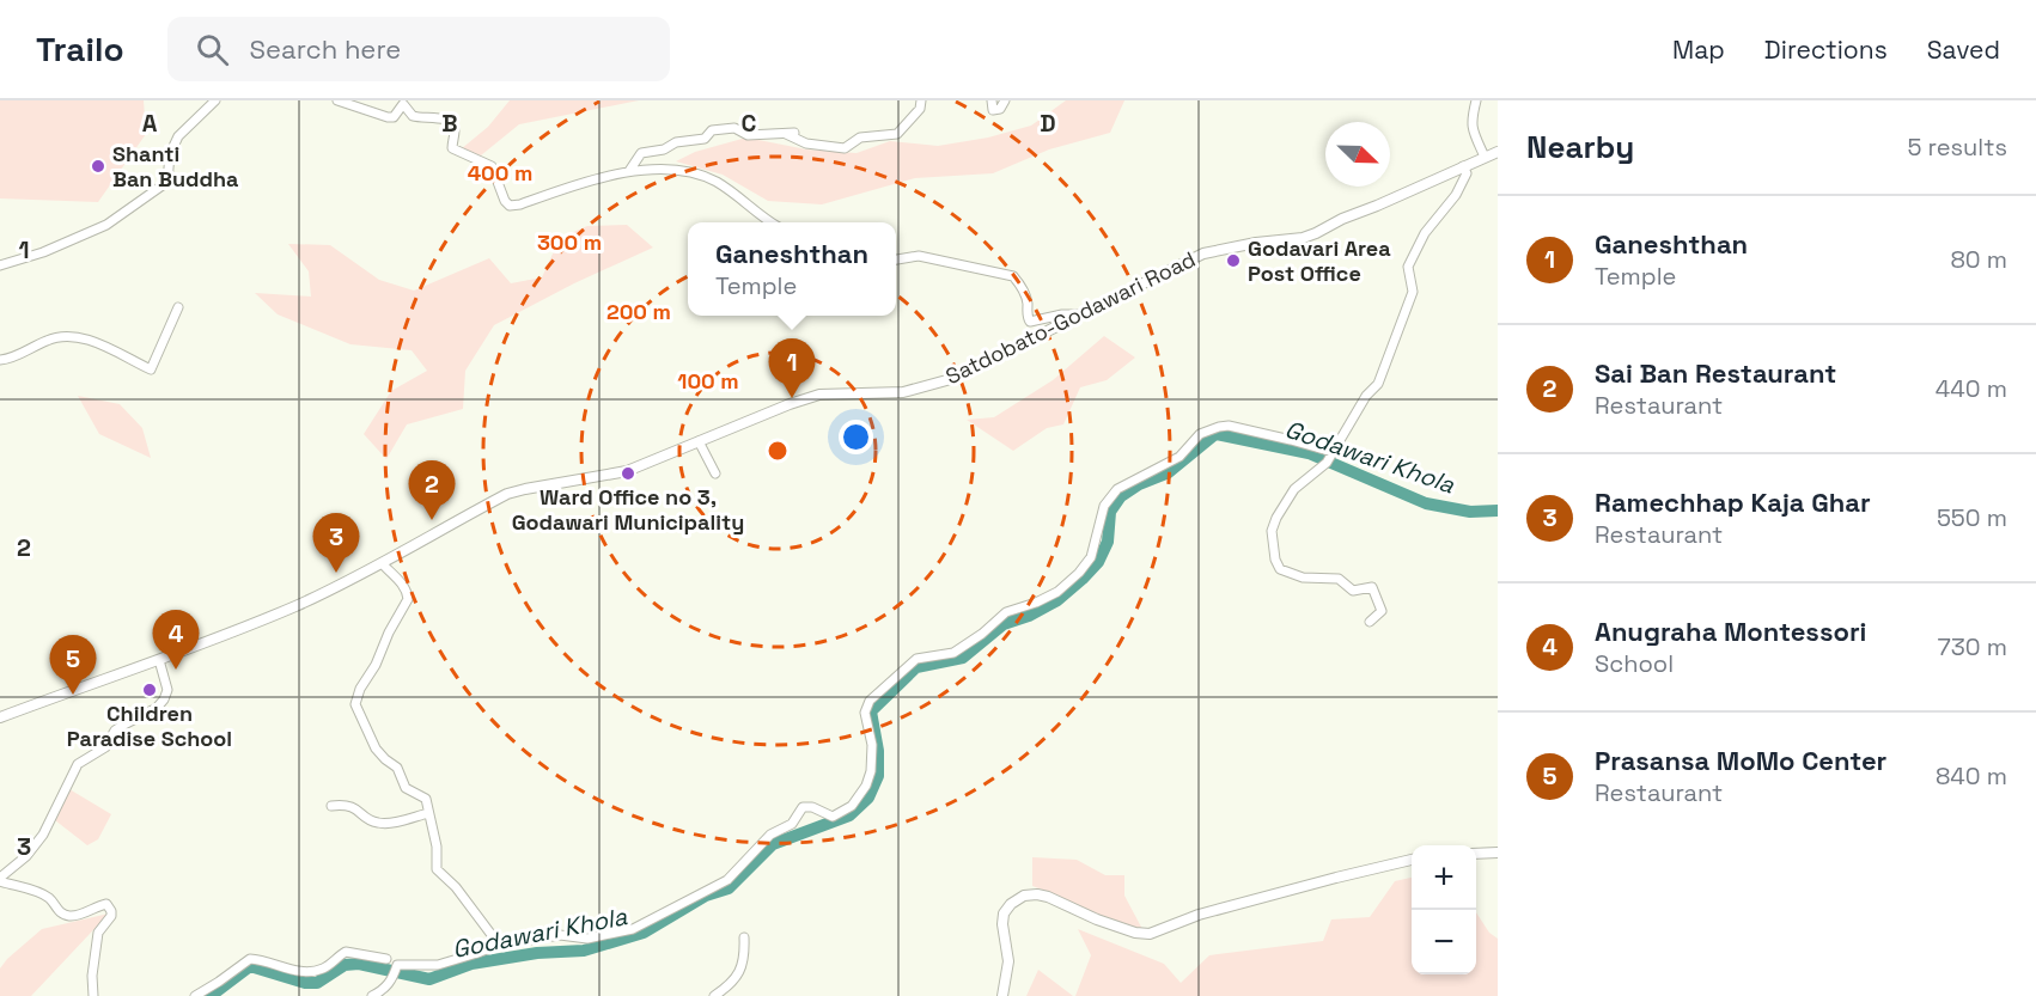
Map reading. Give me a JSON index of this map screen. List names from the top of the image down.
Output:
{
  "streets": {
    "street": ["Satdobato-Godawari Road"]
  },
  "water": ["Godawari Khola"],
  "places": [
    "Shanti Ban Buddha",
    "Godavari Area Post Office",
    "Ward Office no 3, Godawari Municipality",
    "Children Paradise School"
  ],
  "north": "bottom right",
  "page": {
    "header": "Trailo",
    "search": "Search here",
    "nav": ["Map", "Directions", "Saved"],
    "heading": ["Nearby", "5 results"],
    "list": [
      {
        "mark": "1",
        "name": "Ganeshthan",
        "note": "Temple",
        "value": "80 m"
      },
      {
        "mark": "2",
        "name": "Sai Ban Restaurant",
        "note": "Restaurant",
        "value": "440 m"
      },
      {
        "mark": "3",
        "name": "Ramechhap Kaja Ghar",
        "note": "Restaurant",
        "value": "550 m"
      },
      {
        "mark": "4",
        "name": "Anugraha Montessori",
        "note": "School",
        "value": "730 m"
      },
      {
        "mark": "5",
        "name": "Prasansa MoMo Center",
        "note": "Restaurant",
        "value": "840 m"
      }
    ],
    "popup": ["Ganeshthan", "Temple"],
    "pins": [
      "1",
      "2",
      "3",
      "4",
      "5"
    ],
    "map_buttons": ["+", "−"]
  },
  "grid": {
    "columns": [
      "A",
      "B",
      "C",
      "D"
    ],
    "rows": ["1", "2", "3"]
  },
  "rings": [
    "400 m",
    "300 m",
    "200 m",
    "100 m"
  ]
}
